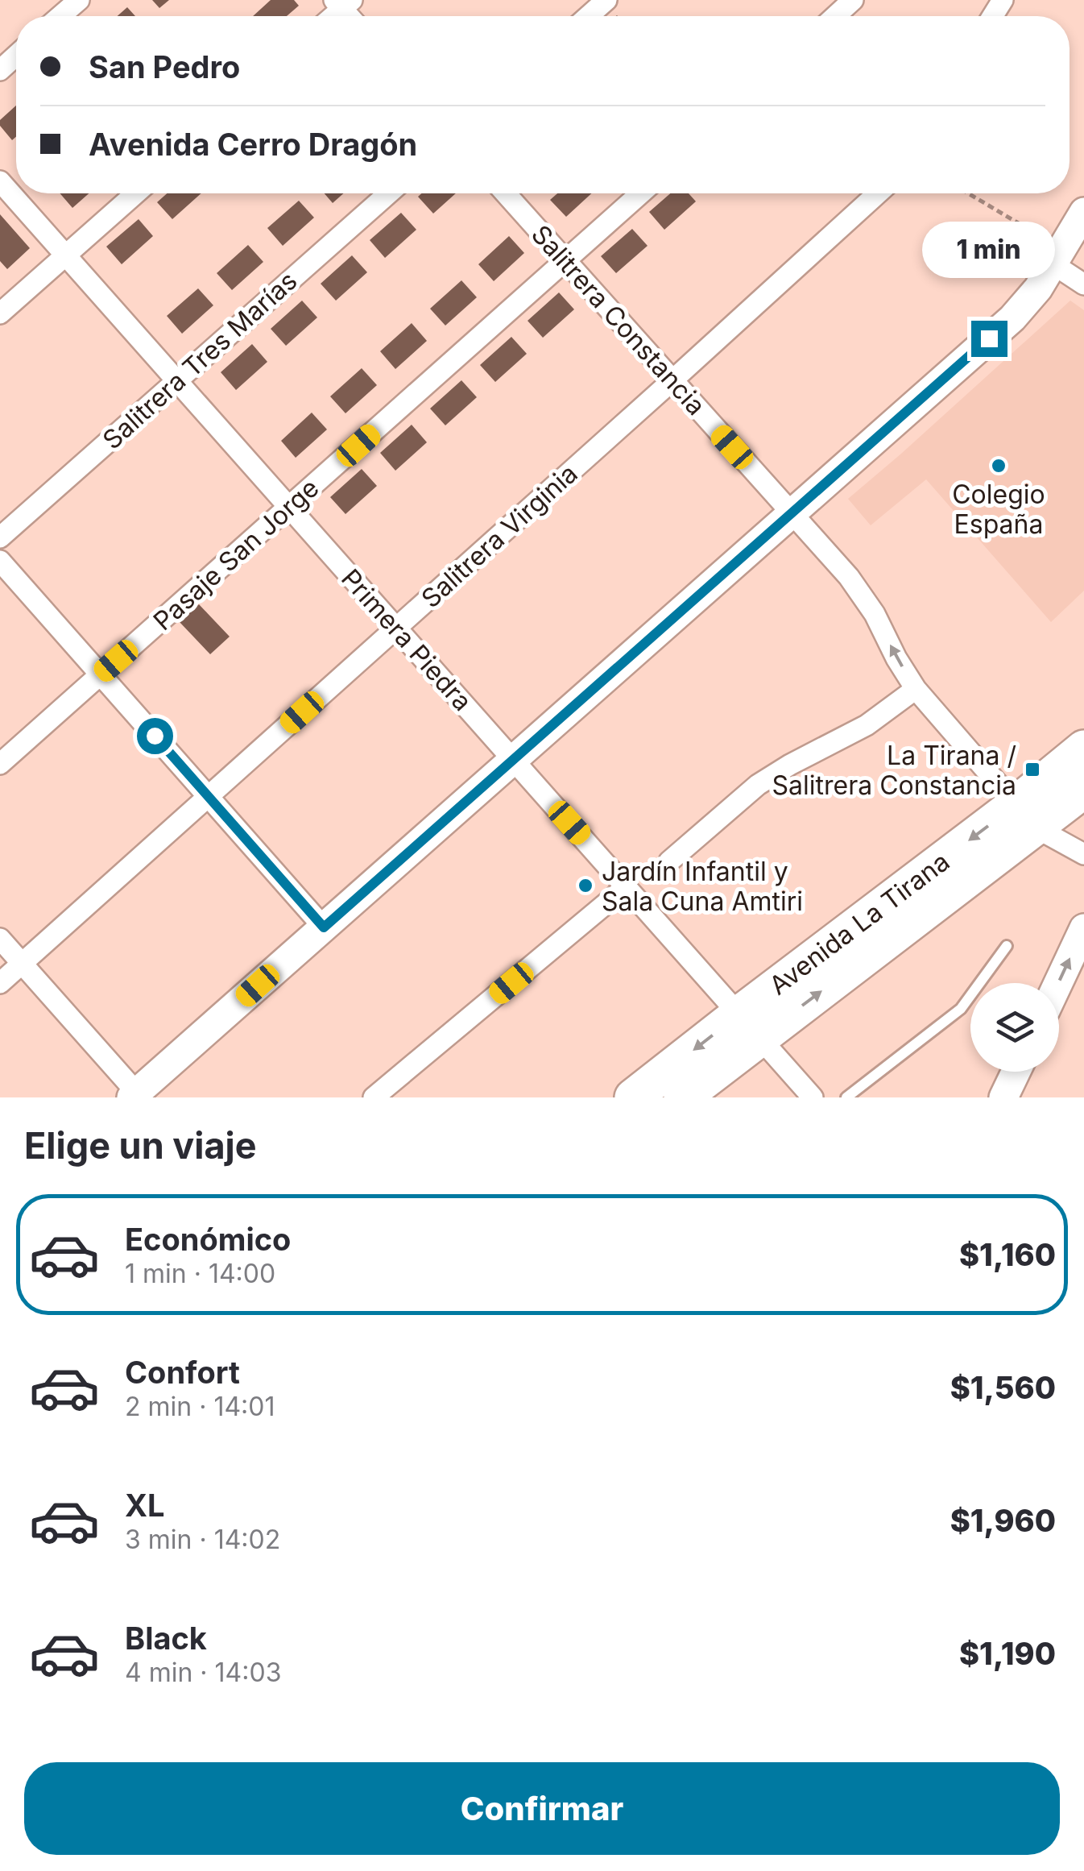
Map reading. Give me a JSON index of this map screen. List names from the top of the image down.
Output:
{
  "streets": {
    "highway": ["Avenida La Tirana"],
    "street": [
      "Salitrera Constancia",
      "Salitrera Tres Marías",
      "Salitrera Virginia",
      "Pasaje San Jorge",
      "Primera Piedra"
    ]
  },
  "crossings": [
    ["Salitrera Constancia", "Salitrera Virginia"],
    ["Salitrera Constancia", "Pasaje San Jorge"],
    ["Salitrera Constancia", "Avenida La Tirana"],
    ["Salitrera Tres Marías", "Primera Piedra"],
    ["Salitrera Virginia", "Primera Piedra"],
    ["Pasaje San Jorge", "Primera Piedra"],
    ["Primera Piedra", "Avenida La Tirana"]
  ],
  "places": {
    "other": ["Colegio España", "Jardín Infantil y Sala Cuna Amtiri"],
    "transit": ["La Tirana / Salitrera Constancia"]
  },
  "page": {
    "banner": ["San Pedro", "Avenida Cerro Dragón"],
    "bubble": "1 min",
    "heading": "Elige un viaje",
    "list": [
      {
        "name": "Económico",
        "note": "1 min · 14:00",
        "value": "$1,160"
      },
      {
        "name": "Confort",
        "note": "2 min · 14:01",
        "value": "$1,560"
      },
      {
        "name": "XL",
        "note": "3 min · 14:02",
        "value": "$1,960"
      },
      {
        "name": "Black",
        "note": "4 min · 14:03",
        "value": "$1,190"
      }
    ],
    "buttons": "Confirmar"
  }
}
